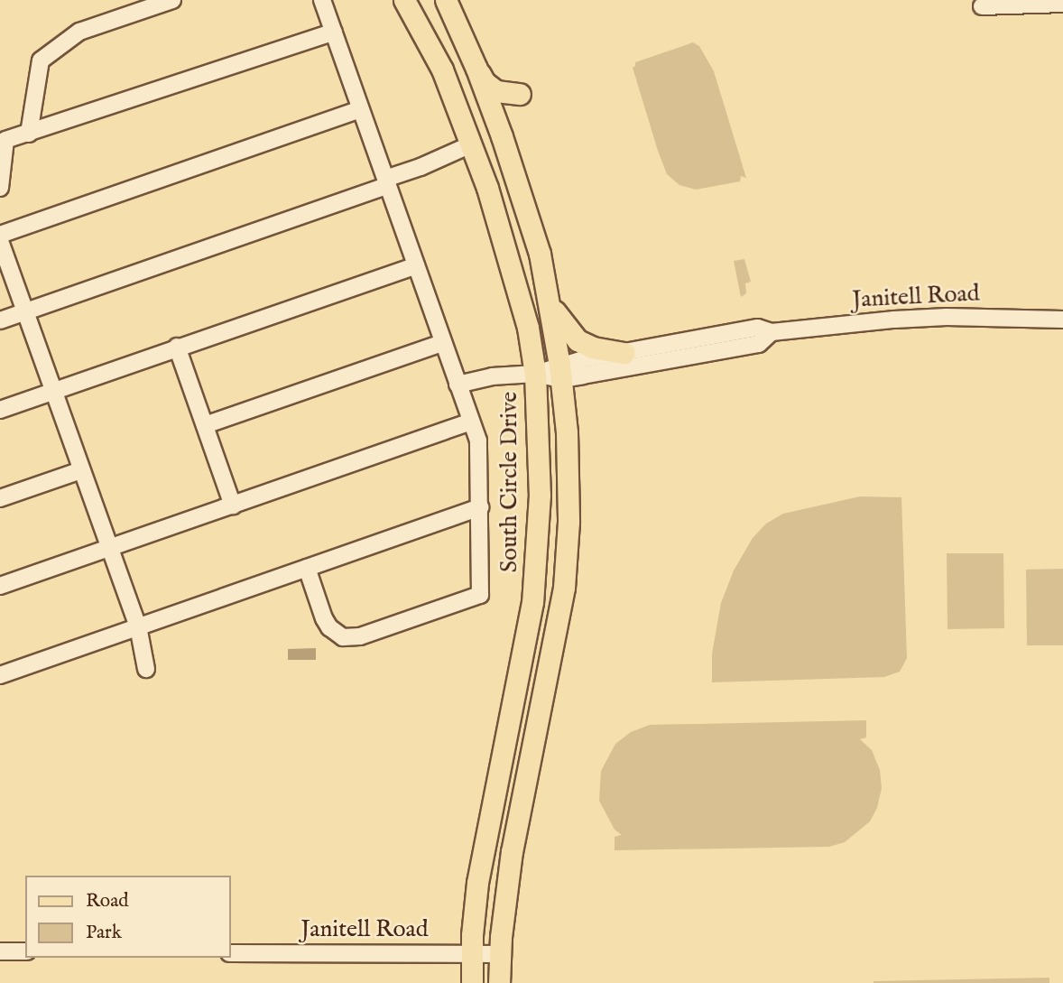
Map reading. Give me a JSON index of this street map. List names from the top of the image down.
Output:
{
  "streets": {
    "main road": ["South Circle Drive"],
    "street": ["Janitell Road"]
  },
  "crossings": [
    ["Janitell Road", "South Circle Drive"]
  ],
  "legend": ["Road", "Park"]
}
